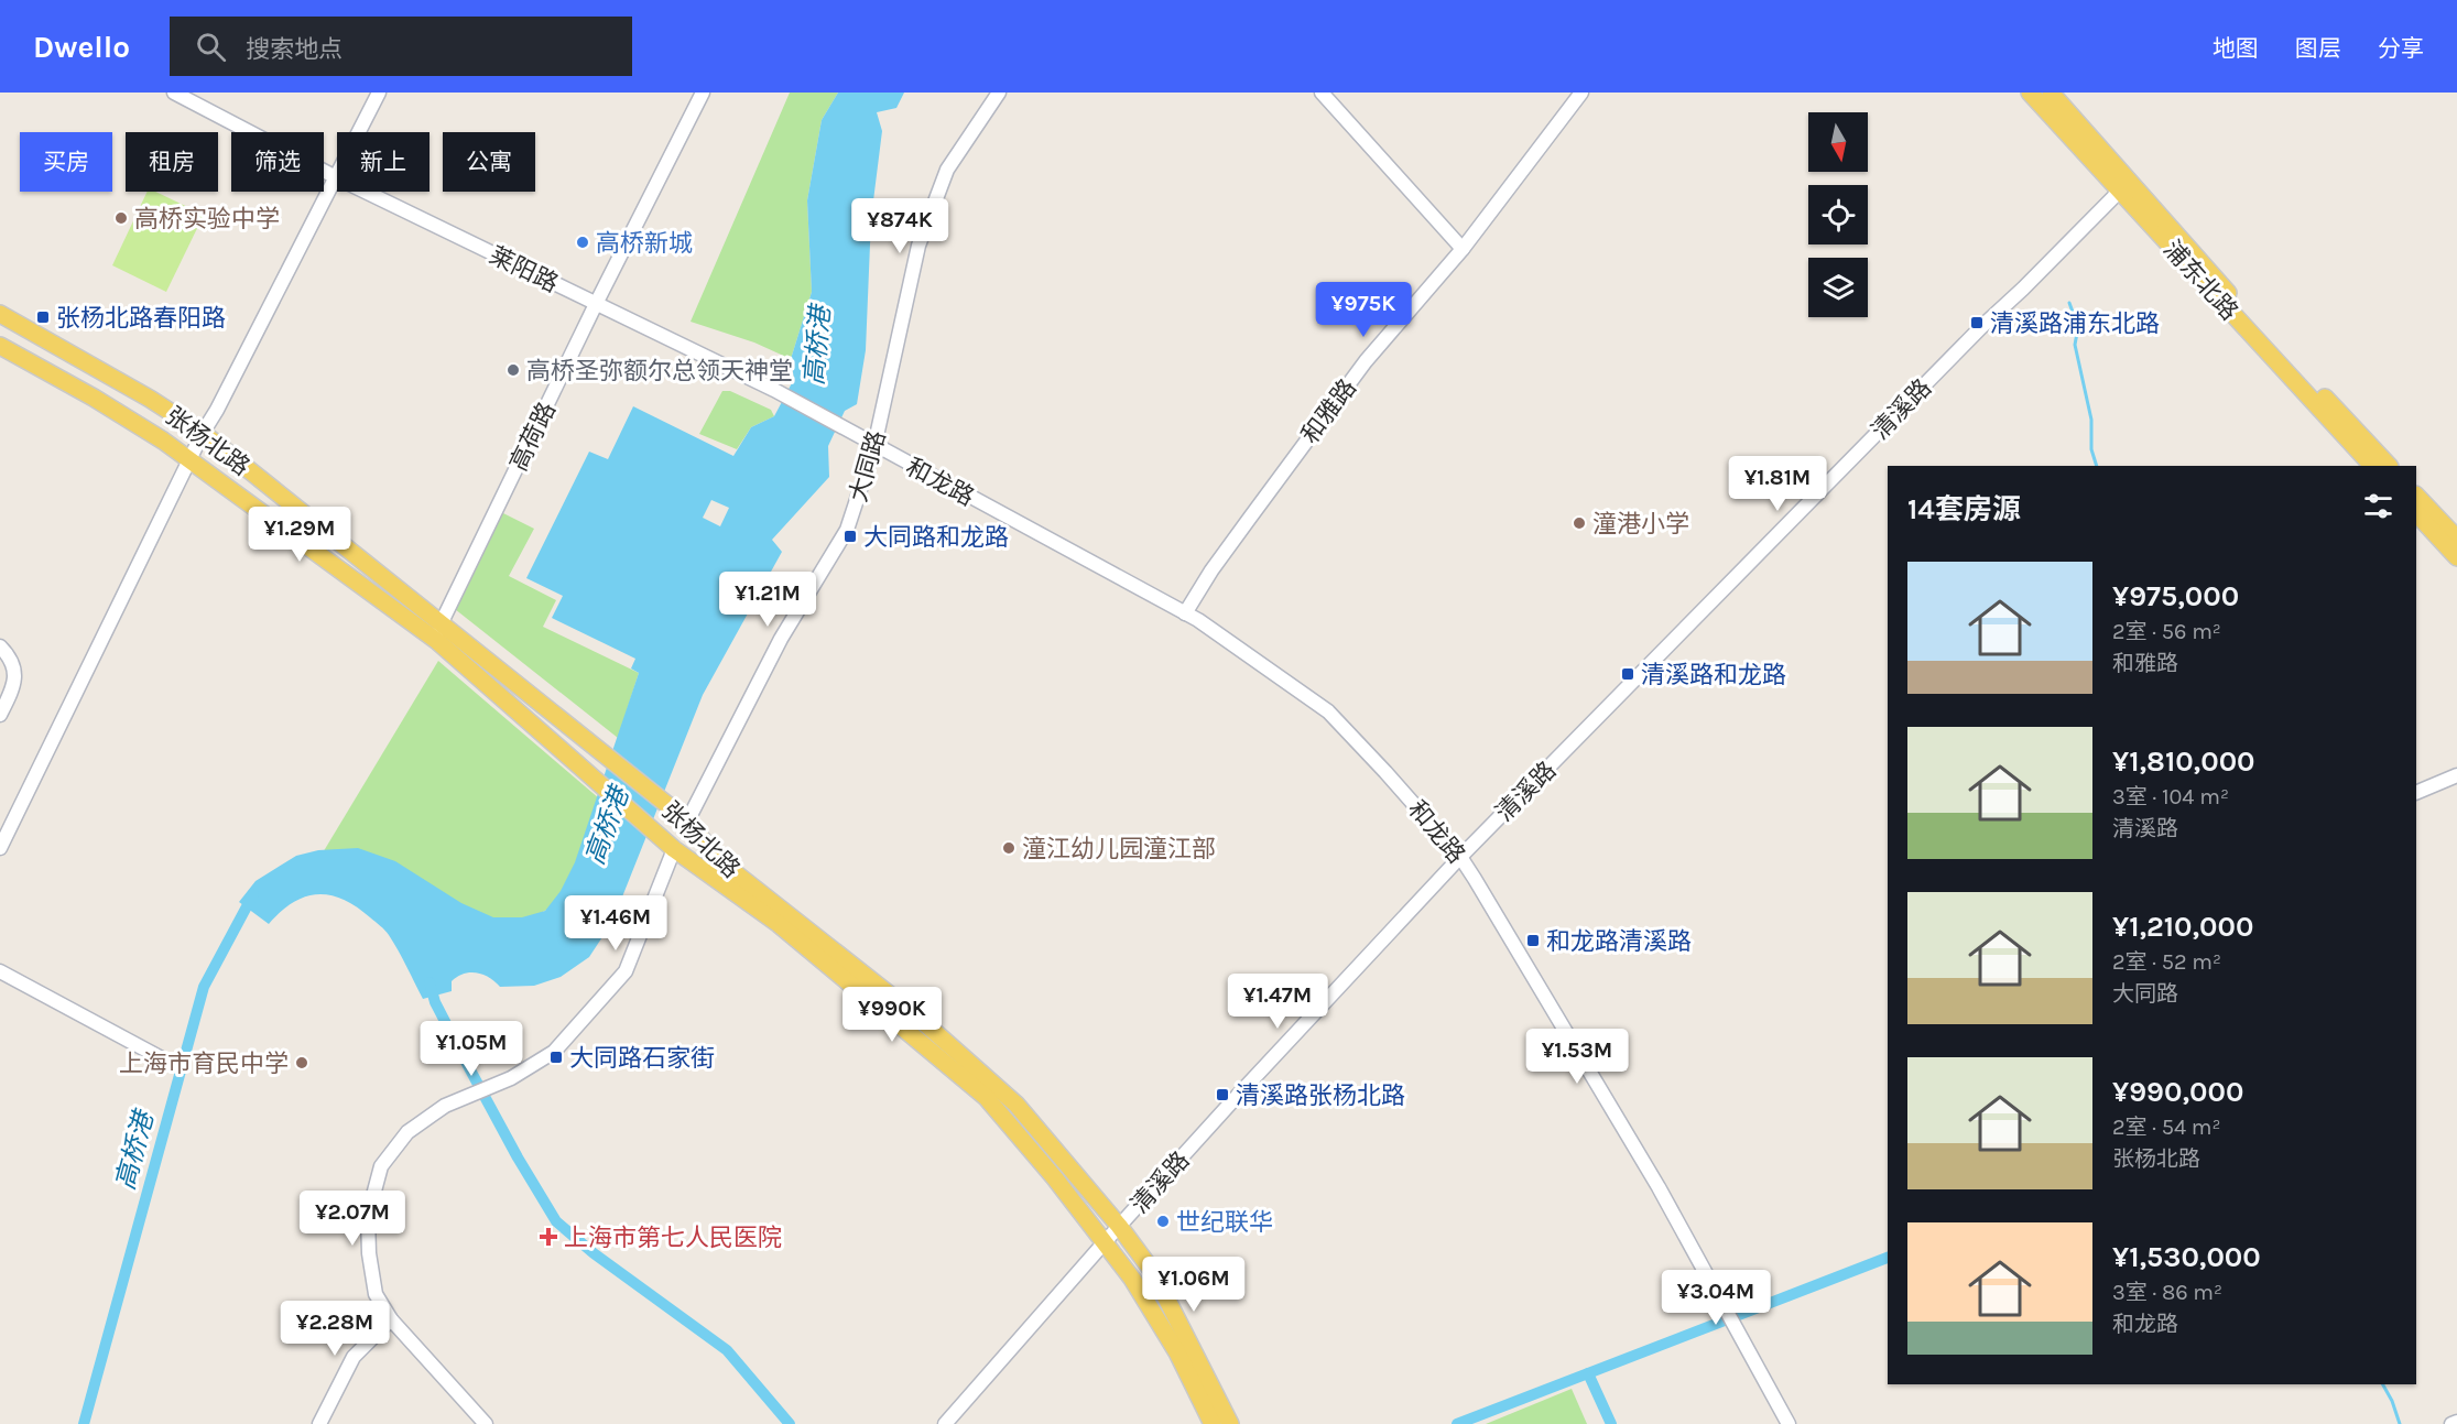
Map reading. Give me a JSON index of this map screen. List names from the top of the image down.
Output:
{
  "streets": {
    "main road": ["浦东北路", "张杨北路"],
    "street": [
      "莱阳路",
      "清溪路",
      "和雅路",
      "高荷路",
      "大同路",
      "和龙路"
    ]
  },
  "crossings": [
    ["莱阳路", "高荷路"],
    ["莱阳路", "大同路"],
    ["莱阳路", "和龙路"],
    ["浦东北路", "清溪路"],
    ["清溪路", "张杨北路"],
    ["清溪路", "和龙路"],
    ["和雅路", "和龙路"],
    ["高荷路", "张杨北路"],
    ["张杨北路", "大同路"],
    ["大同路", "和龙路"]
  ],
  "water": ["高桥港"],
  "places": {
    "other": [
      "高桥实验中学",
      "高桥新城",
      "高桥圣弥额尔总领天神堂",
      "潼港小学",
      "潼江幼儿园潼江部",
      "上海市育民中学",
      "世纪联华"
    ],
    "transit": [
      "张杨北路春阳路",
      "清溪路浦东北路",
      "大同路和龙路",
      "清溪路和龙路",
      "和龙路清溪路",
      "大同路石家街",
      "清溪路张杨北路"
    ],
    "health": ["上海市第七人民医院"]
  },
  "north": "bottom",
  "page": {
    "header": "Dwello",
    "search": "搜索地点",
    "nav": ["地图", "图层", "分享"],
    "chip": [
      "买房",
      "租房",
      "筛选",
      "新上",
      "公寓"
    ],
    "price": [
      "¥874K",
      "¥975K",
      "¥1.81M",
      "¥1.29M",
      "¥1.21M",
      "¥1.46M",
      "¥1.47M",
      "¥990K",
      "¥1.05M",
      "¥1.53M",
      "¥2.07M",
      "¥1.06M",
      "¥3.04M",
      "¥2.28M"
    ],
    "heading": "14套房源",
    "list": [
      {
        "name": "¥975,000",
        "note": "2室 · 56 m² · 和雅路"
      },
      {
        "name": "¥1,810,000",
        "note": "3室 · 104 m² · 清溪路"
      },
      {
        "name": "¥1,210,000",
        "note": "2室 · 52 m² · 大同路"
      },
      {
        "name": "¥990,000",
        "note": "2室 · 54 m² · 张杨北路"
      },
      {
        "name": "¥1,530,000",
        "note": "3室 · 86 m² · 和龙路"
      }
    ]
  }
}
